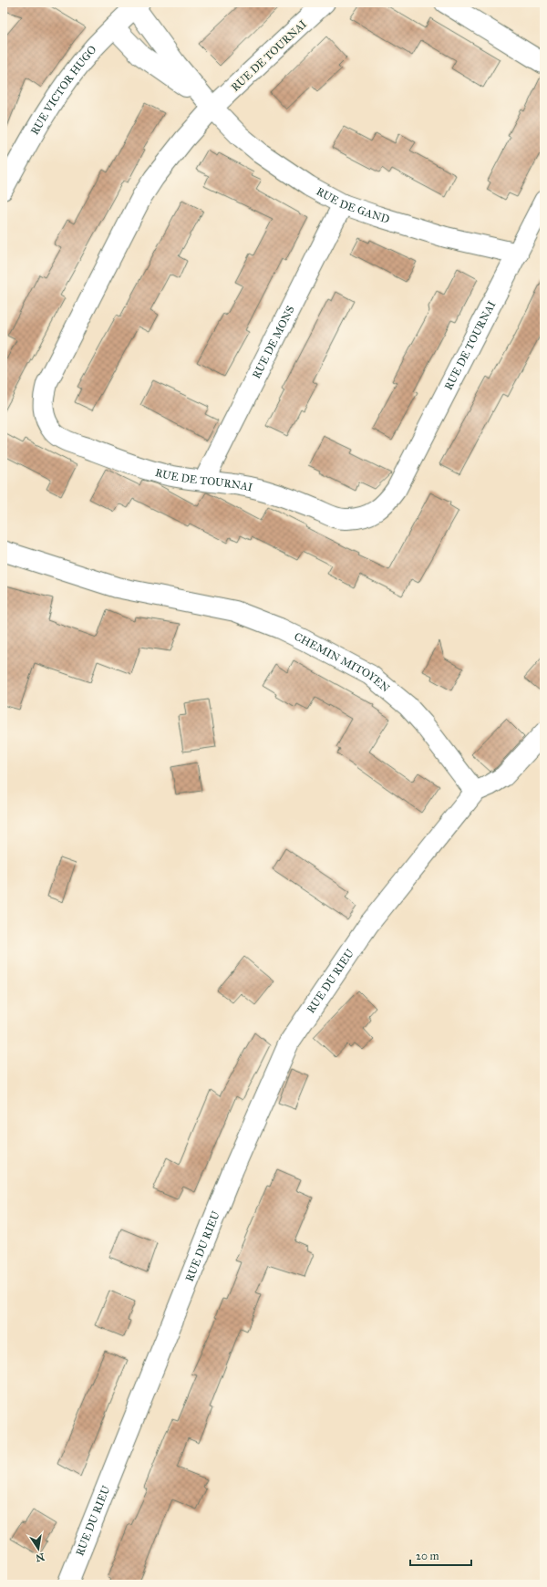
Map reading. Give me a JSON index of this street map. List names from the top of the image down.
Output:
{
  "streets": {
    "street": [
      "RUE DE TOURNAI",
      "RUE VICTOR HUGO",
      "RUE DE GAND",
      "RUE DE MONS",
      "CHEMIN MITOYEN",
      "RUE DU RIEU"
    ]
  },
  "crossings": [
    ["RUE DE TOURNAI", "RUE DE GAND"],
    ["RUE DE TOURNAI", "RUE DE MONS"],
    ["RUE DE GAND", "RUE DE MONS"],
    ["CHEMIN MITOYEN", "RUE DU RIEU"]
  ],
  "scale_bar": "20 m",
  "north": "bottom"
}
